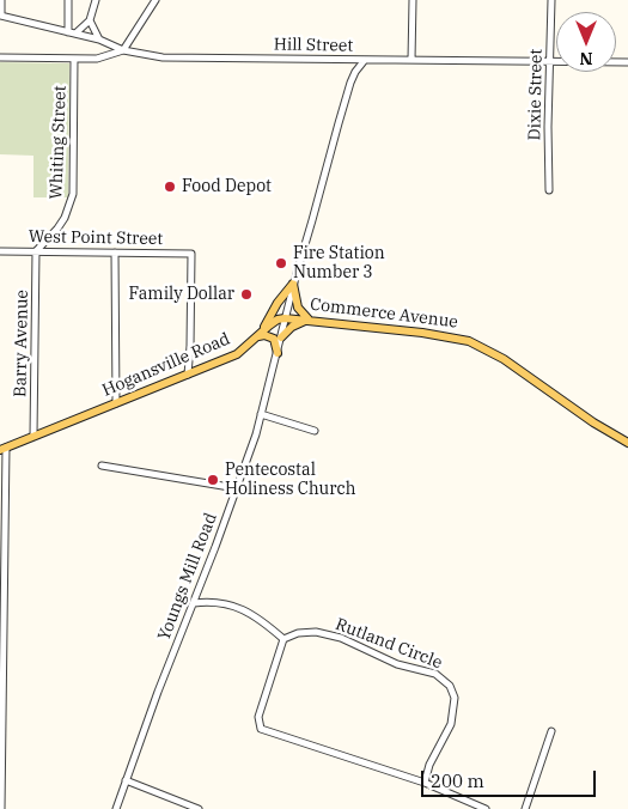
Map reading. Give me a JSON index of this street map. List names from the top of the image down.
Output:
{
  "streets": {
    "main road": ["Commerce Avenue", "Hogansville Road"],
    "street": [
      "Hill Street",
      "Dixie Street",
      "Whiting Street",
      "West Point Street",
      "Barry Avenue",
      "Youngs Mill Road",
      "Rutland Circle"
    ]
  },
  "crossings": [
    ["Hill Street", "Dixie Street"],
    ["Hill Street", "Whiting Street"],
    ["Whiting Street", "West Point Street"],
    ["Whiting Street", "Barry Avenue"],
    ["West Point Street", "Barry Avenue"],
    ["West Point Street", "Hogansville Road"],
    ["Commerce Avenue", "Hogansville Road"],
    ["Commerce Avenue", "Youngs Mill Road"],
    ["Barry Avenue", "Hogansville Road"],
    ["Hogansville Road", "Youngs Mill Road"]
  ],
  "places": [
    "Food Depot",
    "Fire Station Number 3",
    "Family Dollar",
    "Pentecostal Holiness Church"
  ],
  "scale_bar": "200 m",
  "north": "bottom"
}
